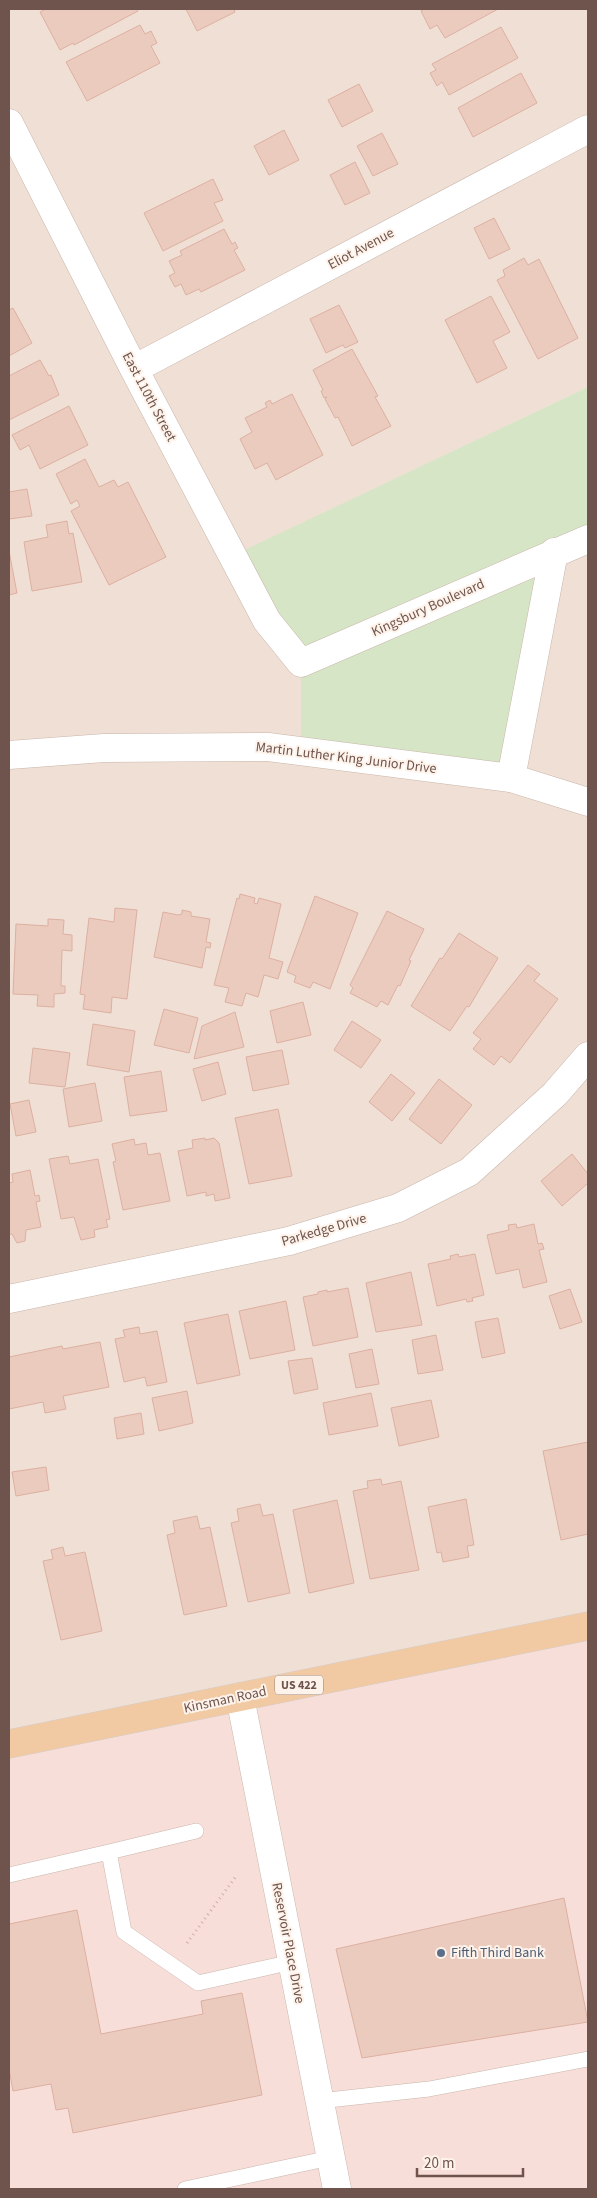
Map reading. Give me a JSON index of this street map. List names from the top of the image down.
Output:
{
  "streets": {
    "main road": ["US 422", "Kinsman Road"],
    "street": [
      "Eliot Avenue",
      "East 110th Street",
      "Kingsbury Boulevard",
      "Martin Luther King Junior Drive",
      "Parkedge Drive",
      "Reservoir Place Drive"
    ]
  },
  "crossings": [
    ["Eliot Avenue", "East 110th Street"],
    ["East 110th Street", "Kingsbury Boulevard"],
    ["Kinsman Road", "Reservoir Place Drive"]
  ],
  "places": ["Fifth Third Bank"],
  "scale_bar": "20 m"
}
